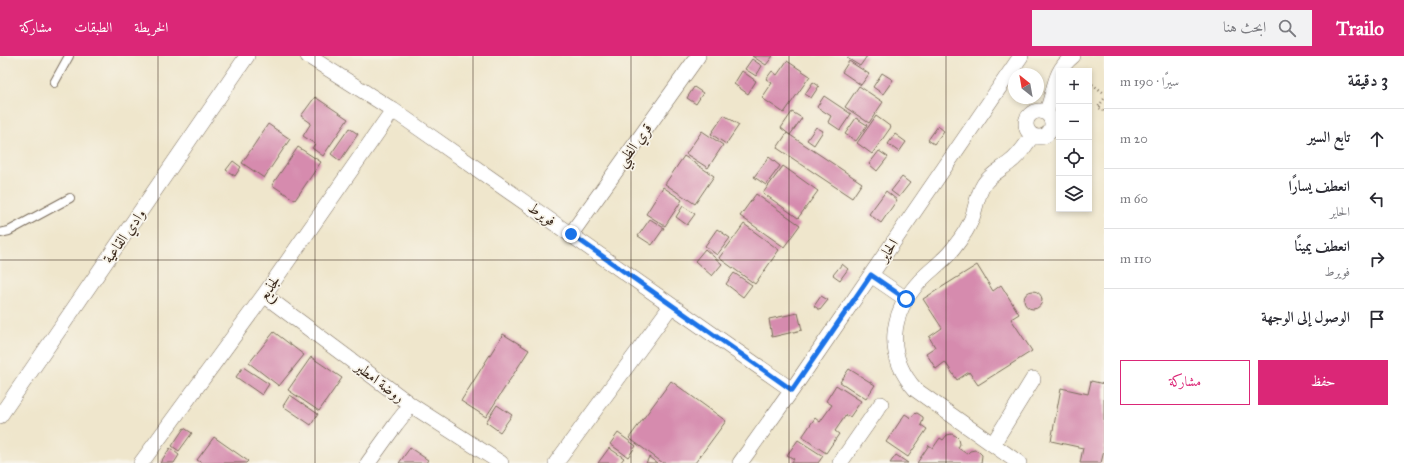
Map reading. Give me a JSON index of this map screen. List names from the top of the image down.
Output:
{
  "streets": {
    "street": [
      "قري الظبي",
      "فويرط",
      "وادي القاعية",
      "الحاير",
      "لجذيع",
      "روضة امطير"
    ]
  },
  "crossings": [
    ["قري الظبي", "فويرط"],
    ["فويرط", "الحاير"],
    ["فويرط", "لجذيع"],
    ["لجذيع", "روضة امطير"]
  ],
  "north": "top left",
  "page": {
    "header": "Trailo",
    "search": "ابحث هنا",
    "nav": ["الخريطة", "الطبقات", "مشاركة"],
    "heading": ["3 دقيقة", "سيرًا · 190 m"],
    "map_buttons": ["+", "−"],
    "list": [
      ["تابع السير", "20 m"],
      ["انعطف يسارًا", "الحاير", "60 m"],
      ["انعطف يمينًا", "فويرط", "110 m"],
      "الوصول إلى الوجهة"
    ],
    "buttons": ["حفظ", "مشاركة"]
  }
}
